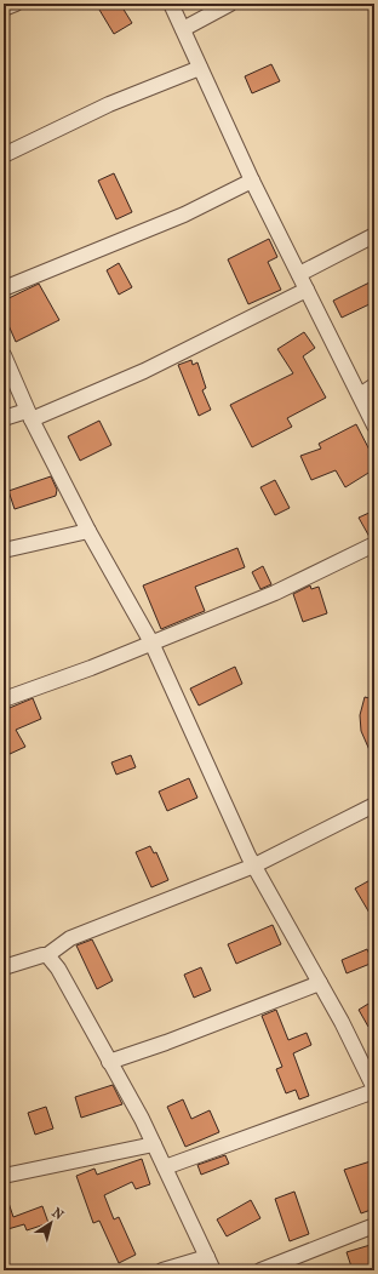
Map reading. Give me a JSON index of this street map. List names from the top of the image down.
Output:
{
  "north": "top right"
}
